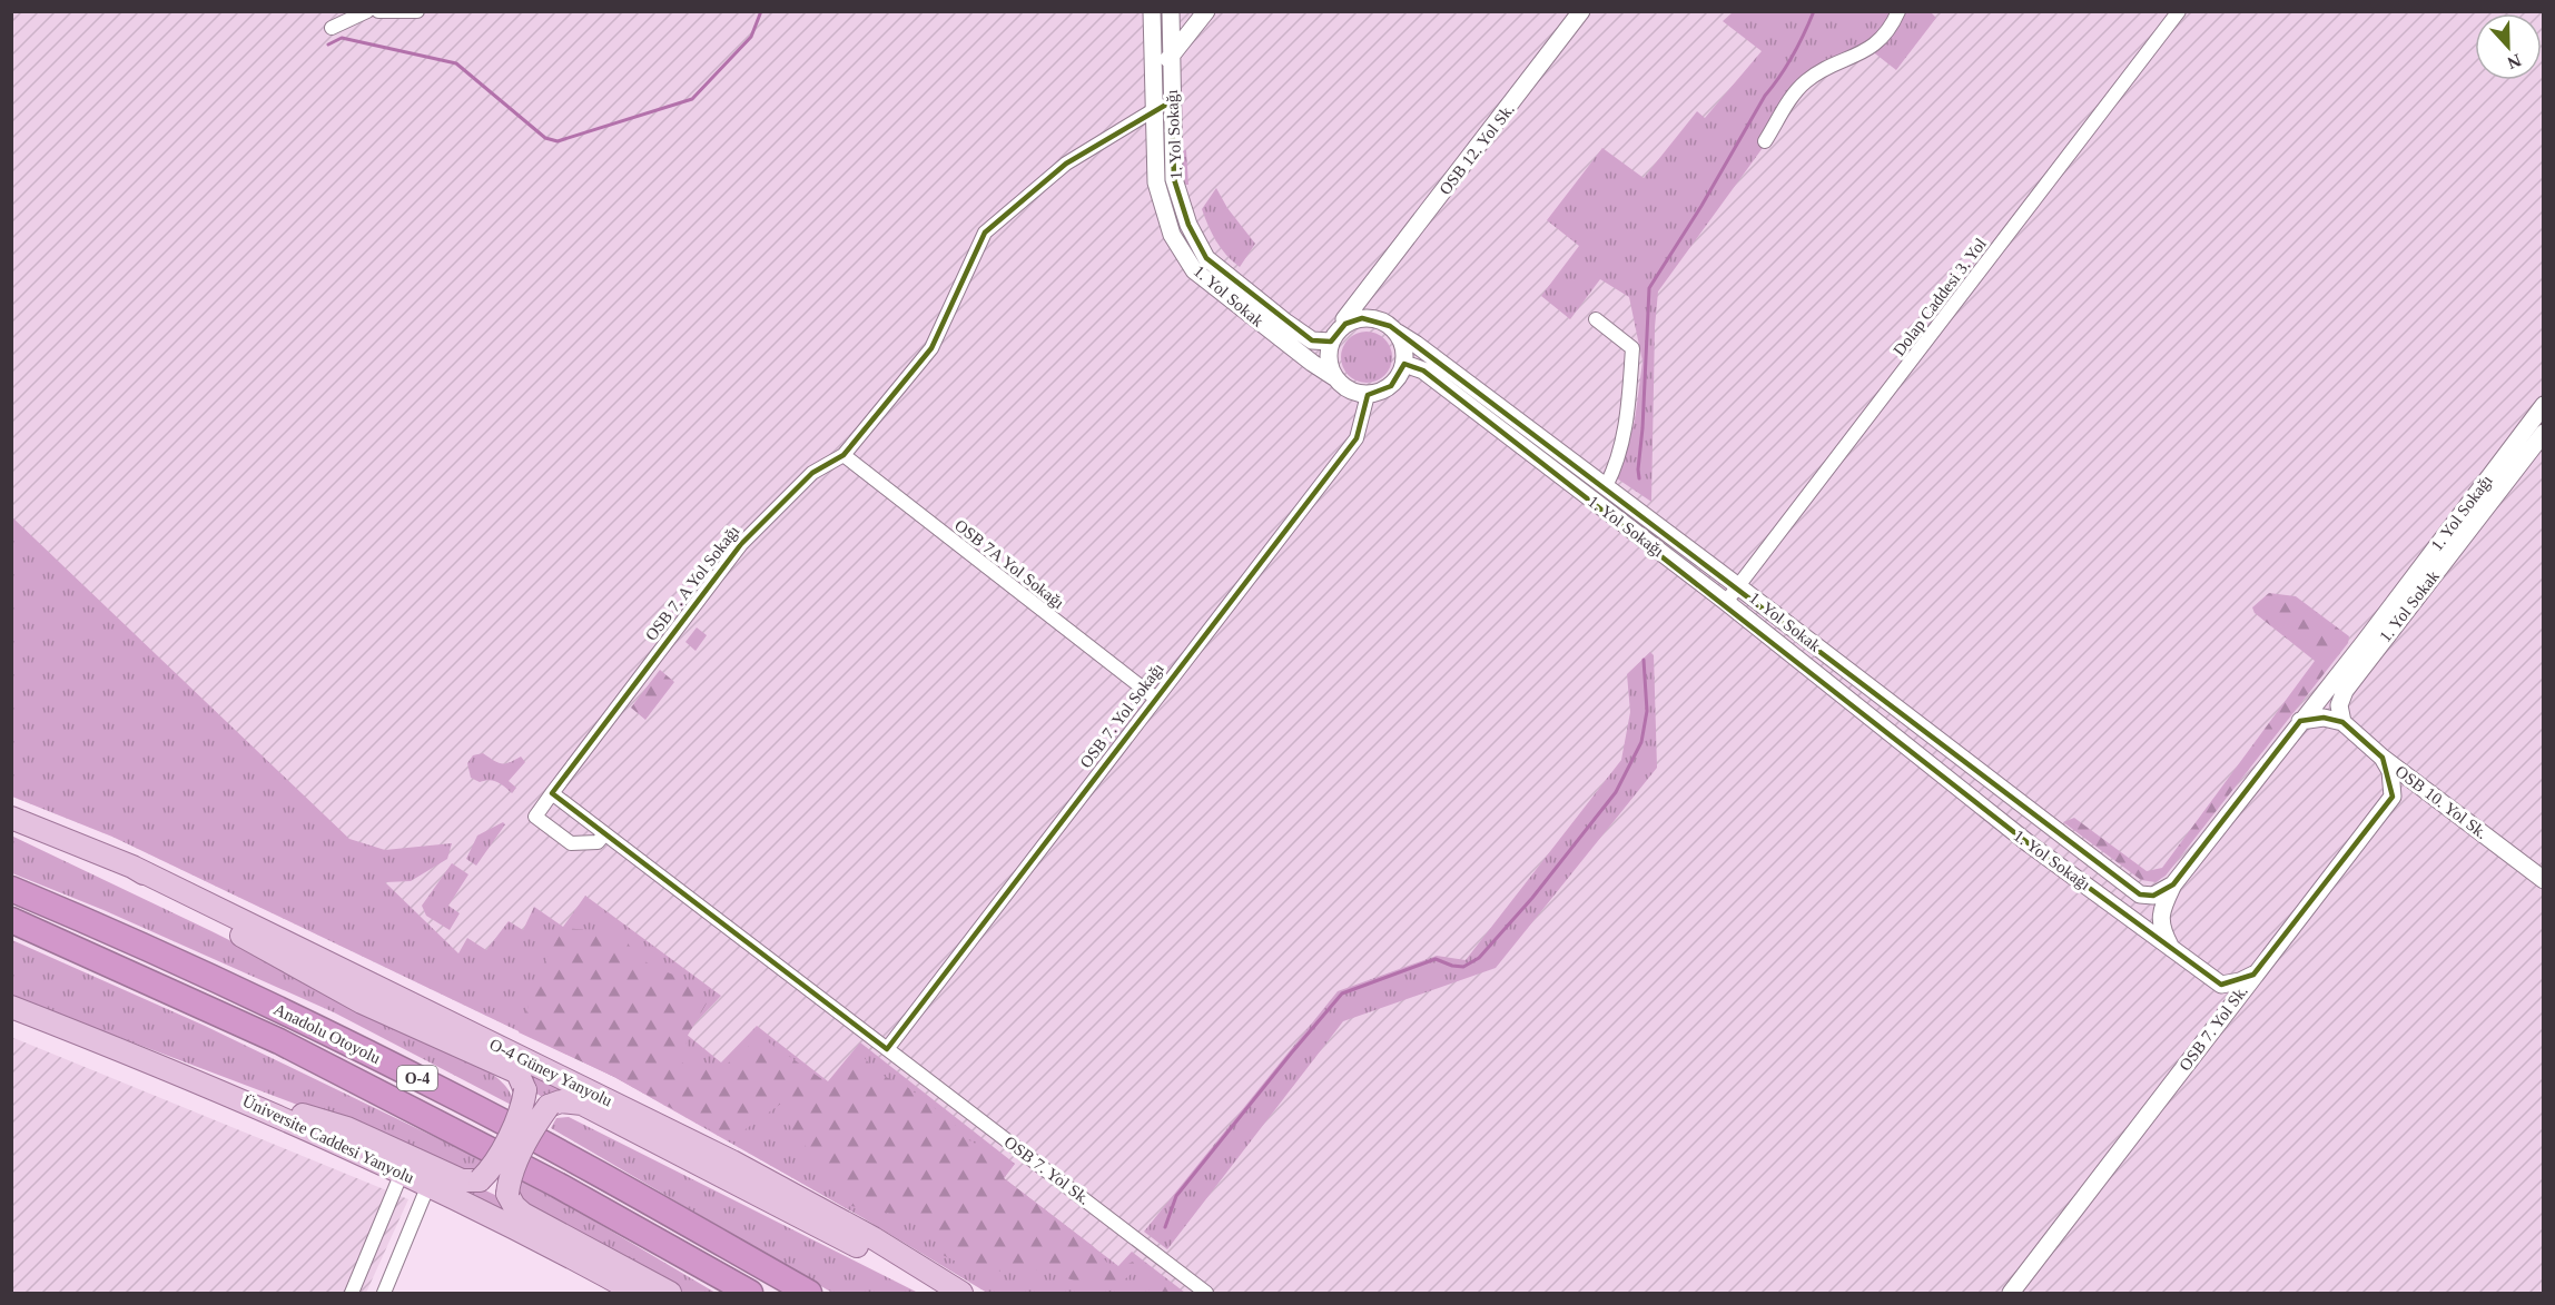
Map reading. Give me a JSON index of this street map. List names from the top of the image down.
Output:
{
  "streets": {
    "highway": ["Anadolu Otoyolu", "O-4"],
    "main road": ["O-4 Güney Yanyolu", "Üniversite Caddesi Yanyolu"],
    "street": [
      "1. Yol Sokağı",
      "OSB 12. Yol Sk.",
      "1. Yol Sokak",
      "Dolap Caddesi 3. Yol",
      "OSB 7A Yol Sokağı",
      "OSB 7. A Yol Sokağı",
      "OSB 7. Yol Sokağı",
      "OSB 10. Yol Sk.",
      "OSB 7. Yol Sk."
    ]
  },
  "crossings": [
    ["1. Yol Sokağı", "OSB 12. Yol Sk."],
    ["1. Yol Sokağı", "1. Yol Sokak"],
    ["1. Yol Sokağı", "Dolap Caddesi 3. Yol"],
    ["1. Yol Sokağı", "OSB 7. A Yol Sokağı"],
    ["1. Yol Sokağı", "OSB 7. Yol Sokağı"],
    ["OSB 12. Yol Sk.", "1. Yol Sokak"],
    ["OSB 12. Yol Sk.", "OSB 7. Yol Sokağı"],
    ["1. Yol Sokak", "Dolap Caddesi 3. Yol"],
    ["1. Yol Sokak", "OSB 7. A Yol Sokağı"],
    ["1. Yol Sokak", "OSB 7. Yol Sokağı"],
    ["1. Yol Sokak", "OSB 10. Yol Sk."],
    ["OSB 7A Yol Sokağı", "OSB 7. A Yol Sokağı"],
    ["OSB 7A Yol Sokağı", "OSB 7. Yol Sokağı"],
    ["OSB 7. Yol Sokağı", "OSB 7. Yol Sk."]
  ],
  "north": "bottom"
}
